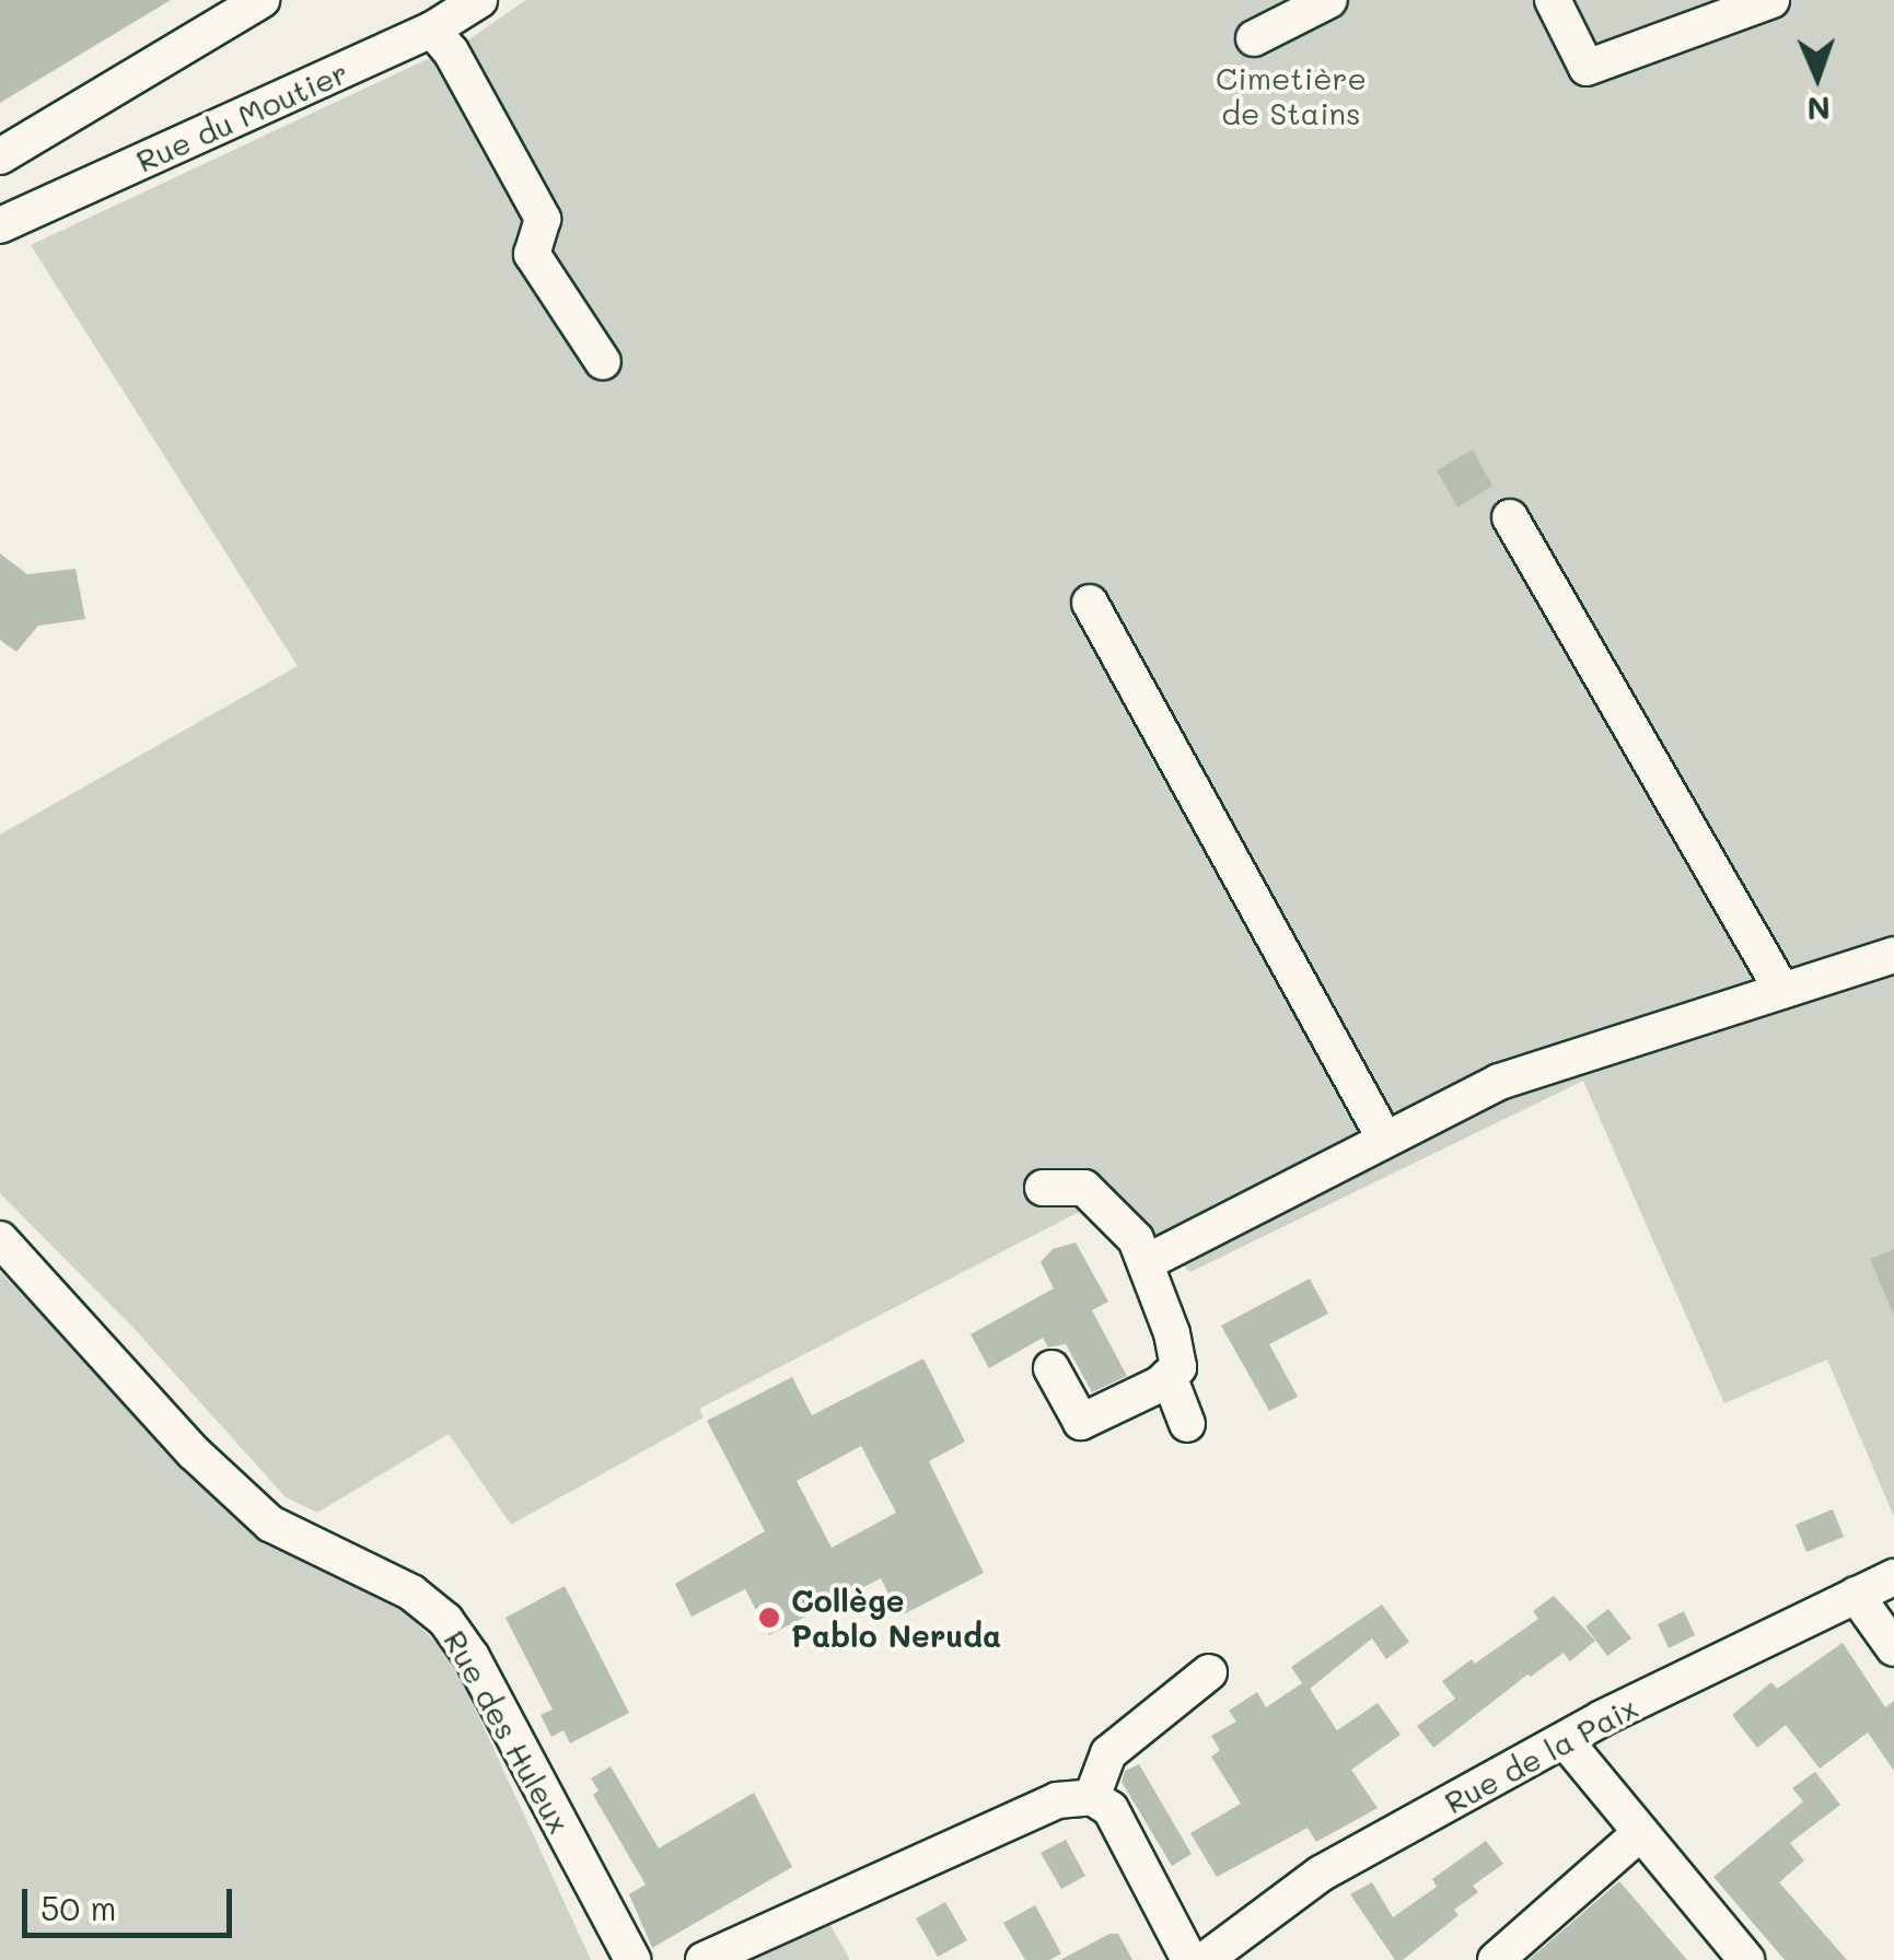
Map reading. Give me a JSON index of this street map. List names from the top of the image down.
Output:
{
  "streets": {
    "street": ["Rue du Moutier", "Rue des Huleux", "Rue de la Paix"]
  },
  "parks": ["Cimetière de Stains"],
  "places": ["Collège Pablo Neruda"],
  "scale_bar": "50 m",
  "north": "bottom"
}
